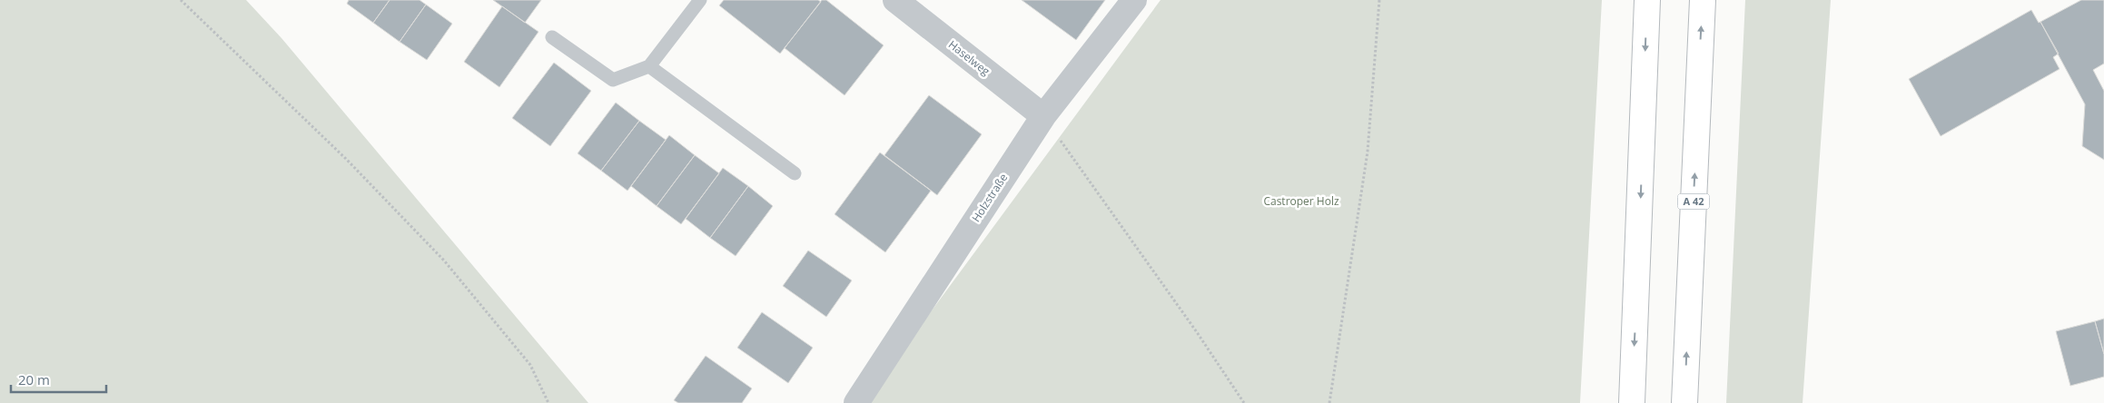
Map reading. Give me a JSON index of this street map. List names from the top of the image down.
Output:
{
  "streets": {
    "highway": ["A 42"],
    "street": ["Haselweg", "Holzstraße"]
  },
  "crossings": [
    ["Haselweg", "Holzstraße"]
  ],
  "parks": ["Castroper Holz"],
  "scale_bar": "20 m"
}
